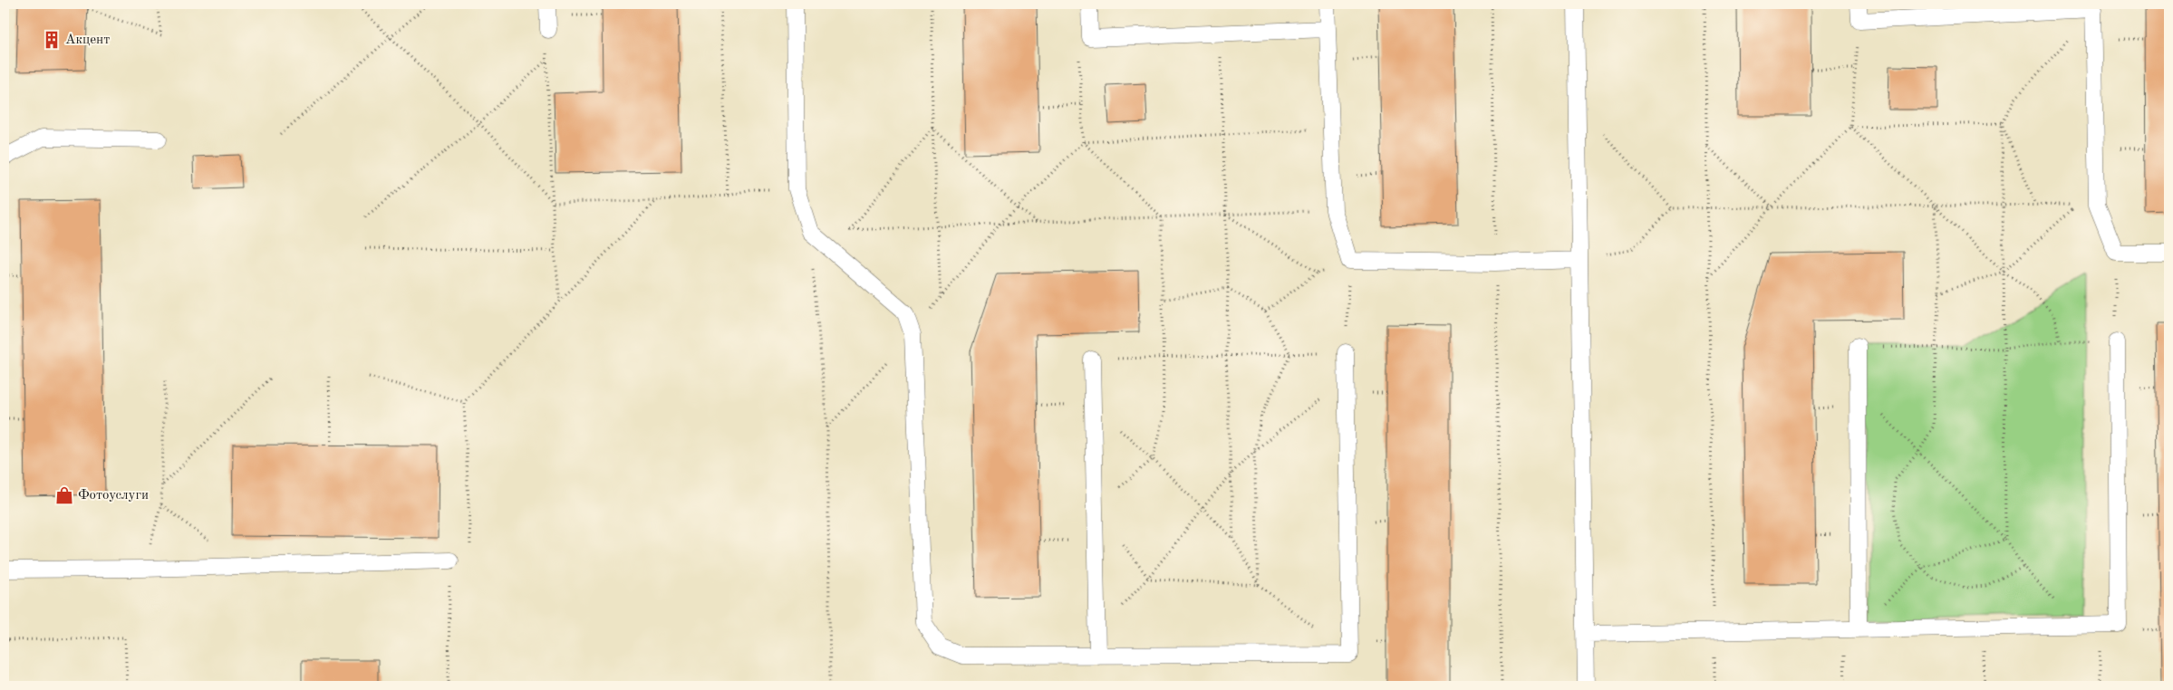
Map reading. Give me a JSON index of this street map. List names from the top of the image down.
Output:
{
  "places": {
    "building": ["Акцент"],
    "shop": ["Фотоуслуги"]
  }
}
